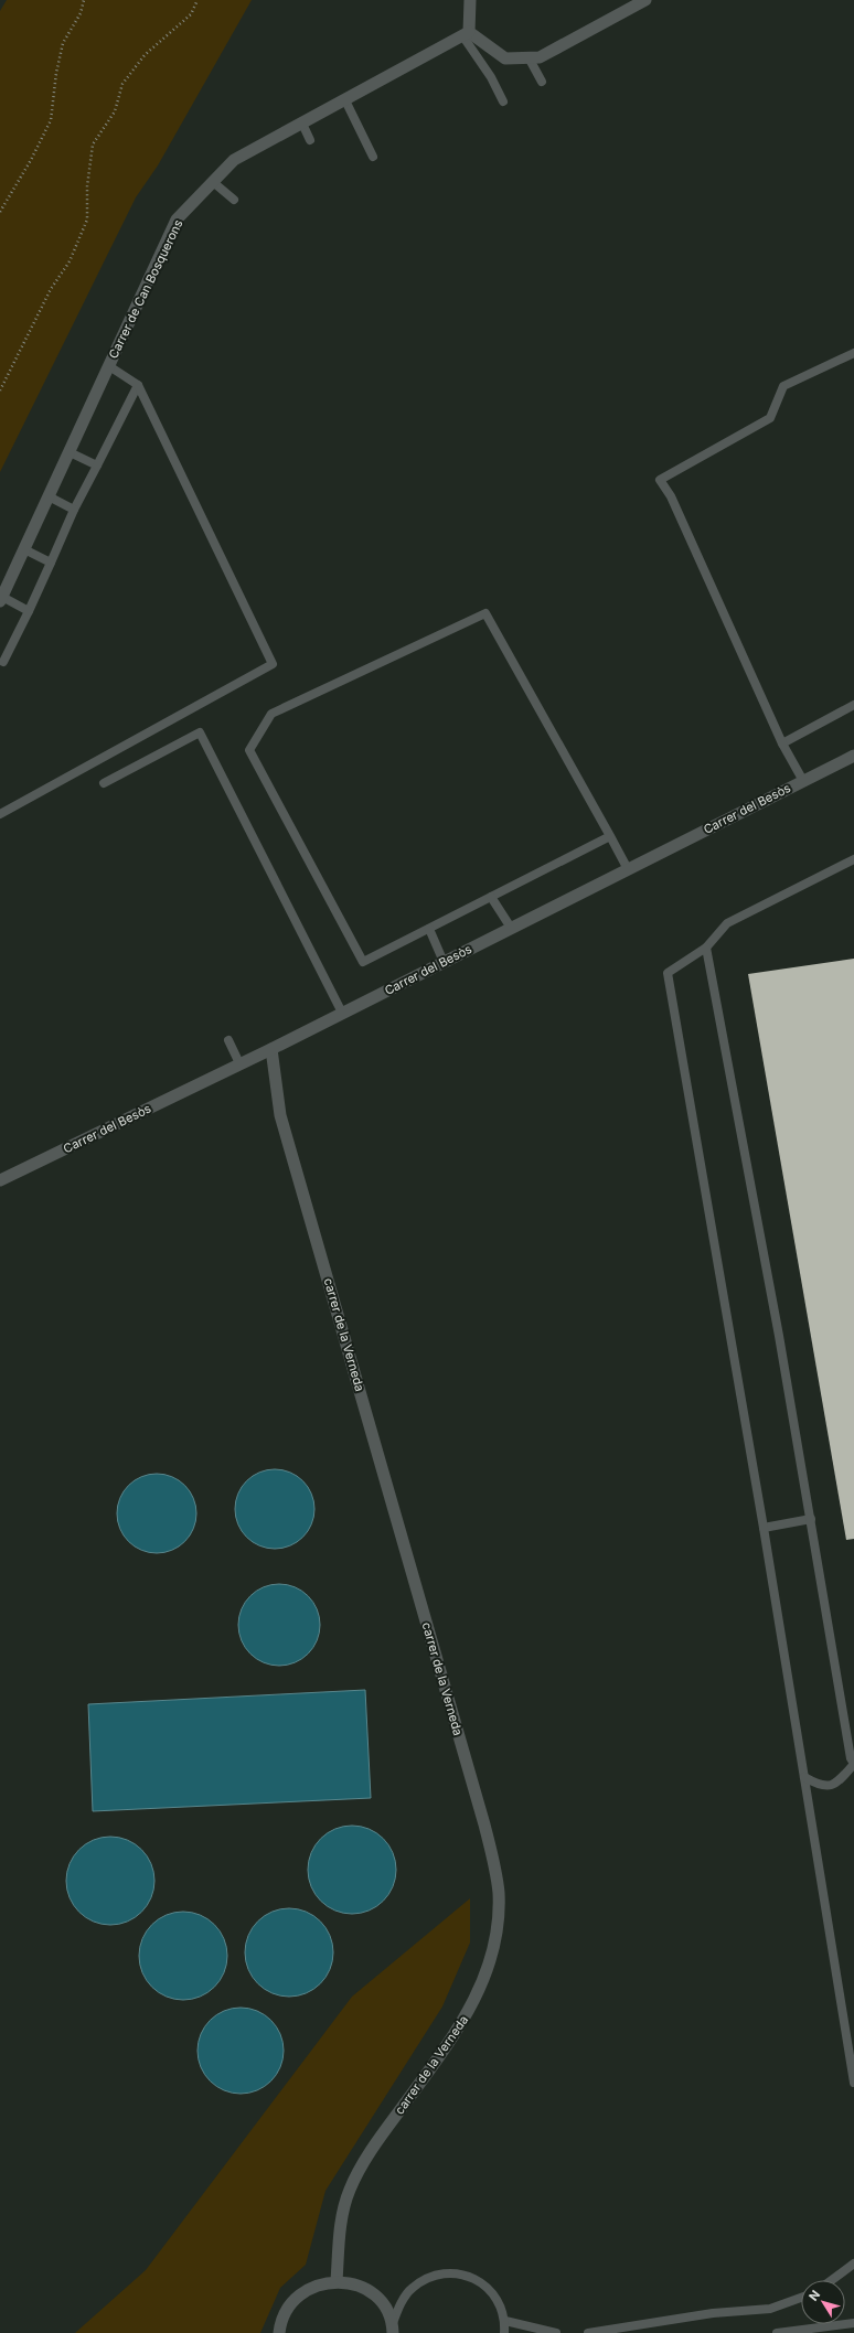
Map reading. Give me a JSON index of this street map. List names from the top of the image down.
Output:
{
  "streets": {
    "street": ["Carrer de Can Bosquerons", "Carrer del Besòs", "carrer de la Verneda"]
  },
  "crossings": [
    ["Carrer del Besòs", "carrer de la Verneda"]
  ],
  "north": "top left"
}
